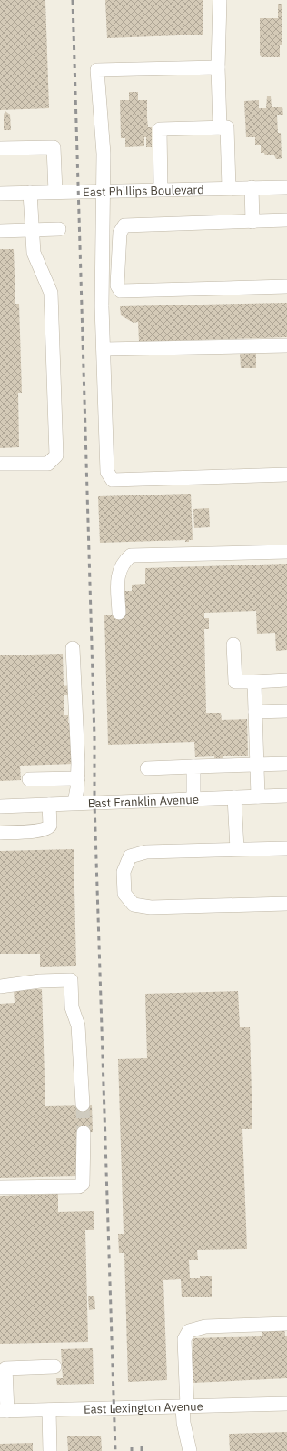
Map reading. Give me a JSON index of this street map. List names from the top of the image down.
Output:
{
  "streets": {
    "street": ["East Phillips Boulevard", "East Franklin Avenue", "East Lexington Avenue"]
  }
}
